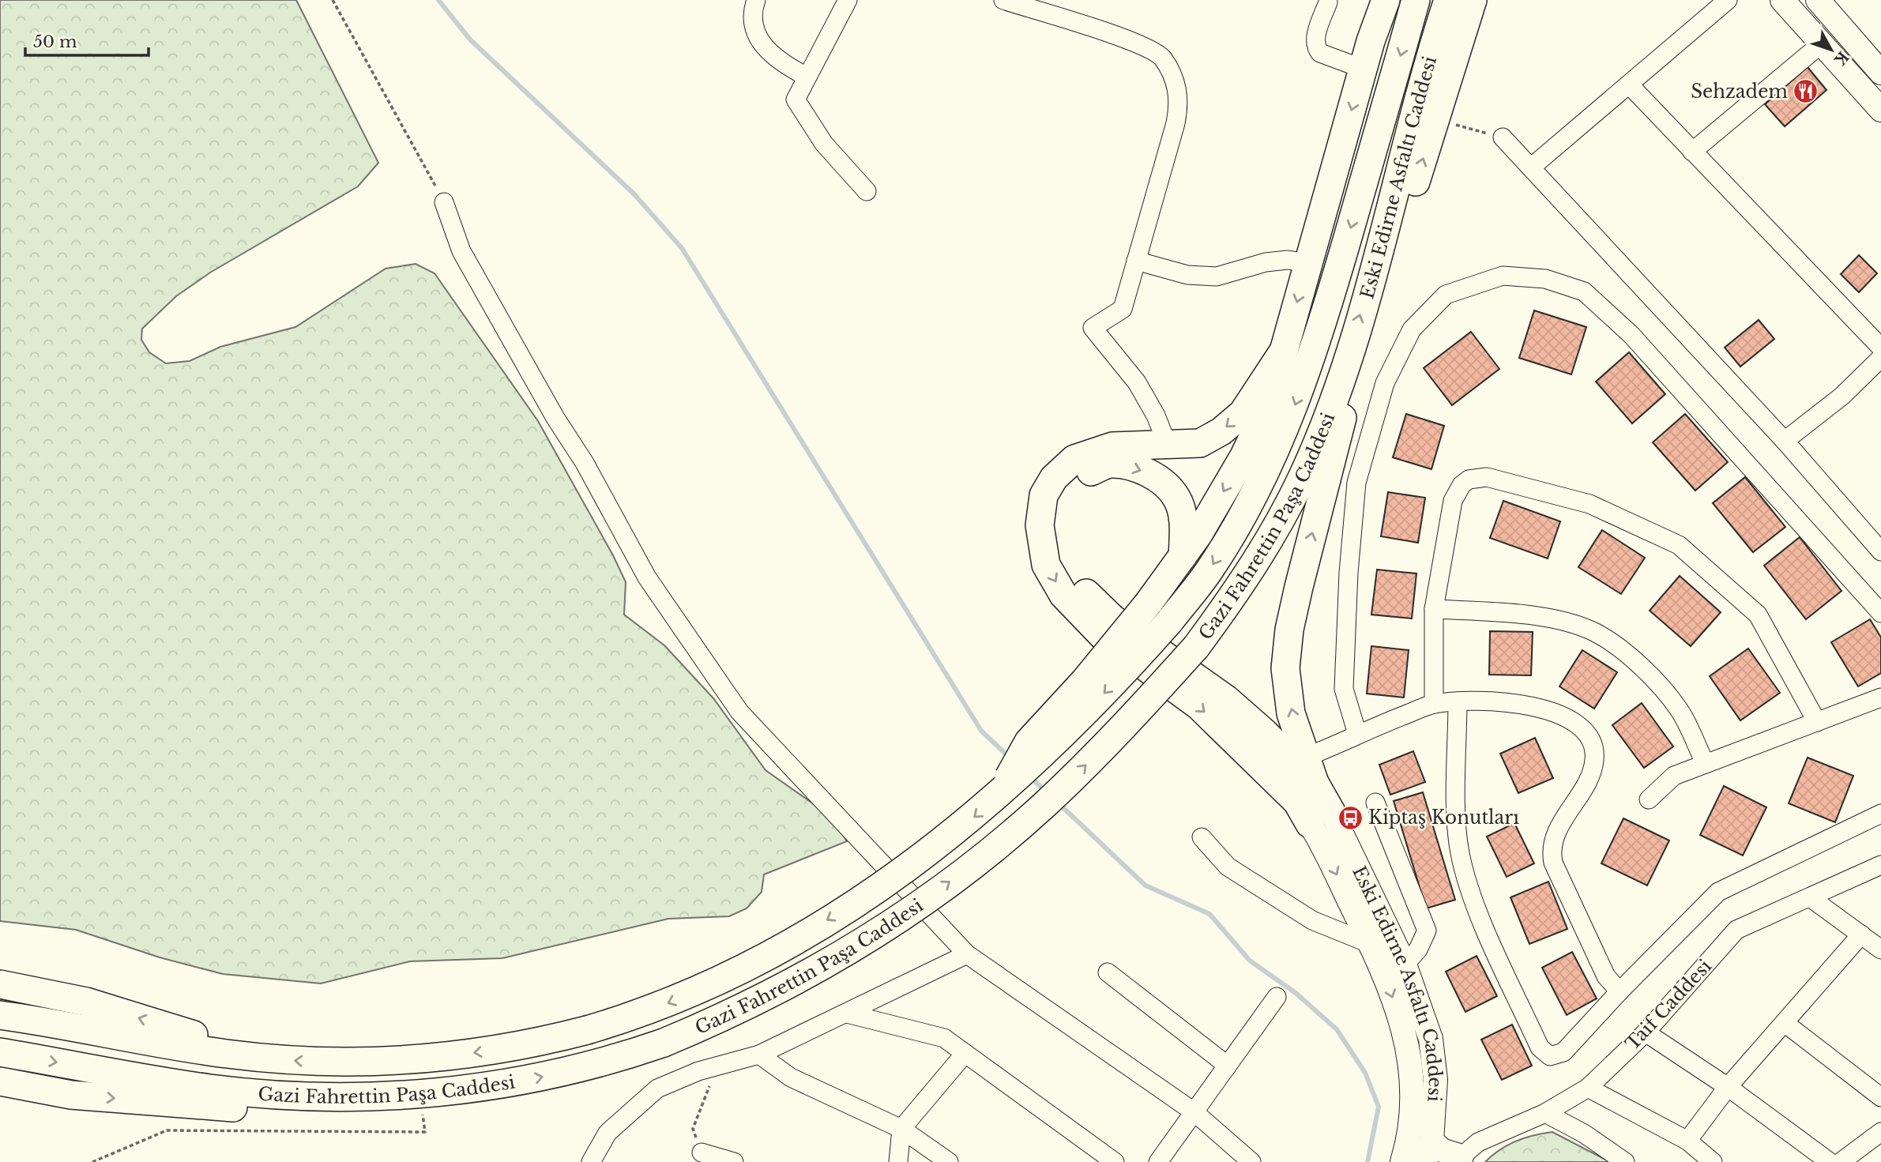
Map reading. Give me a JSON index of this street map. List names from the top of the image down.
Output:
{
  "streets": {
    "highway": ["Eski Edirne Asfaltı Caddesi", "Gazi Fahrettin Paşa Caddesi"],
    "street": ["Taif Caddesi"]
  },
  "crossings": [
    ["Eski Edirne Asfaltı Caddesi", "Gazi Fahrettin Paşa Caddesi"]
  ],
  "places": {
    "restaurant": ["Sehzadem"],
    "bus stop": ["Kiptaş Konutları"]
  },
  "scale_bar": "50 m",
  "north": "bottom right"
}
